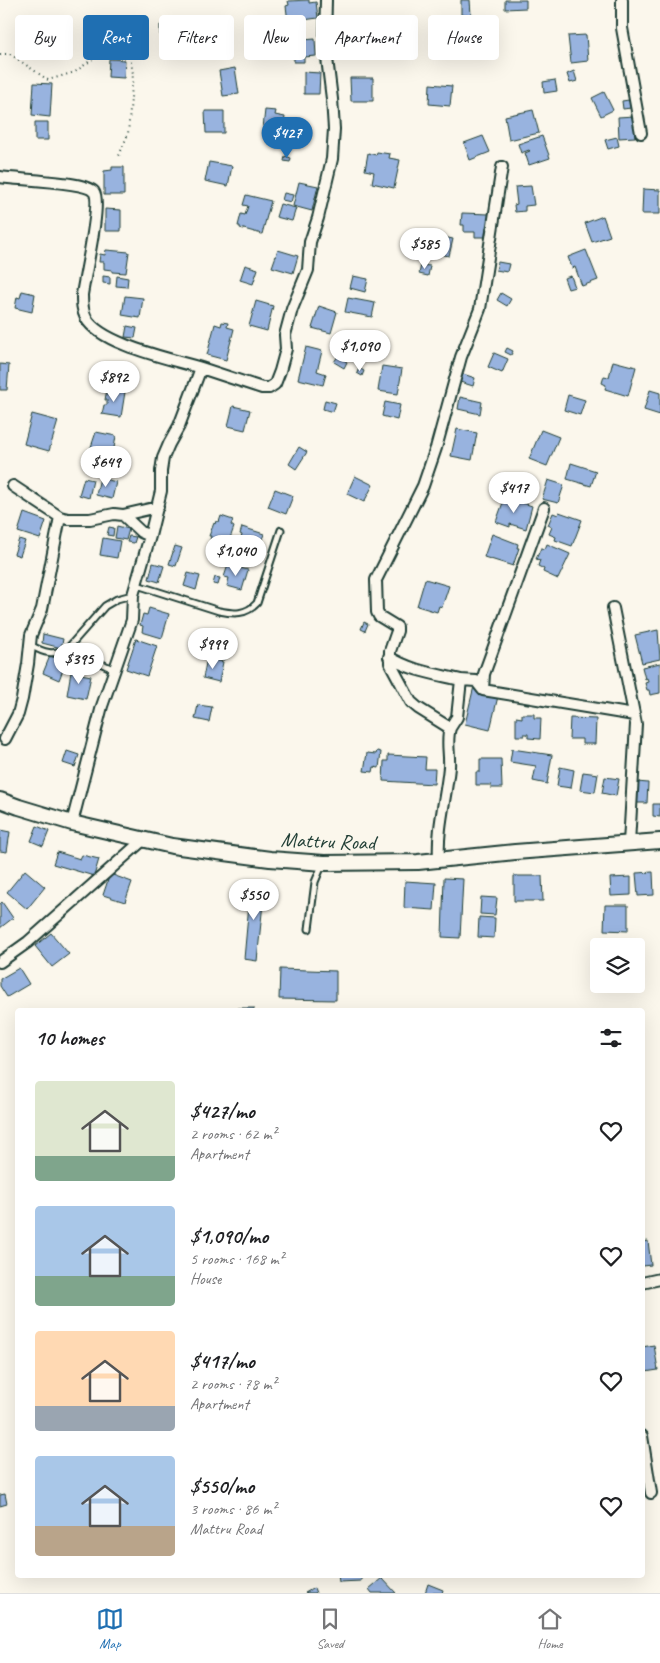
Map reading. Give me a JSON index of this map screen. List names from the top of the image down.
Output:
{
  "streets": {
    "main road": ["Mattru Road"]
  },
  "page": {
    "chip": [
      "Buy",
      "Rent",
      "Filters",
      "New",
      "Apartment",
      "House"
    ],
    "price": [
      "$427",
      "$585",
      "$1,090",
      "$892",
      "$649",
      "$417",
      "$1,040",
      "$999",
      "$395",
      "$550"
    ],
    "heading": "10 homes",
    "list": [
      {
        "name": "$427/mo",
        "note": "2 rooms · 62 m² · Apartment"
      },
      {
        "name": "$1,090/mo",
        "note": "5 rooms · 168 m² · House"
      },
      {
        "name": "$417/mo",
        "note": "2 rooms · 78 m² · Apartment"
      },
      {
        "name": "$550/mo",
        "note": "3 rooms · 86 m² · Mattru Road"
      }
    ],
    "tabs": ["Map", "Saved", "Home"]
  }
}
